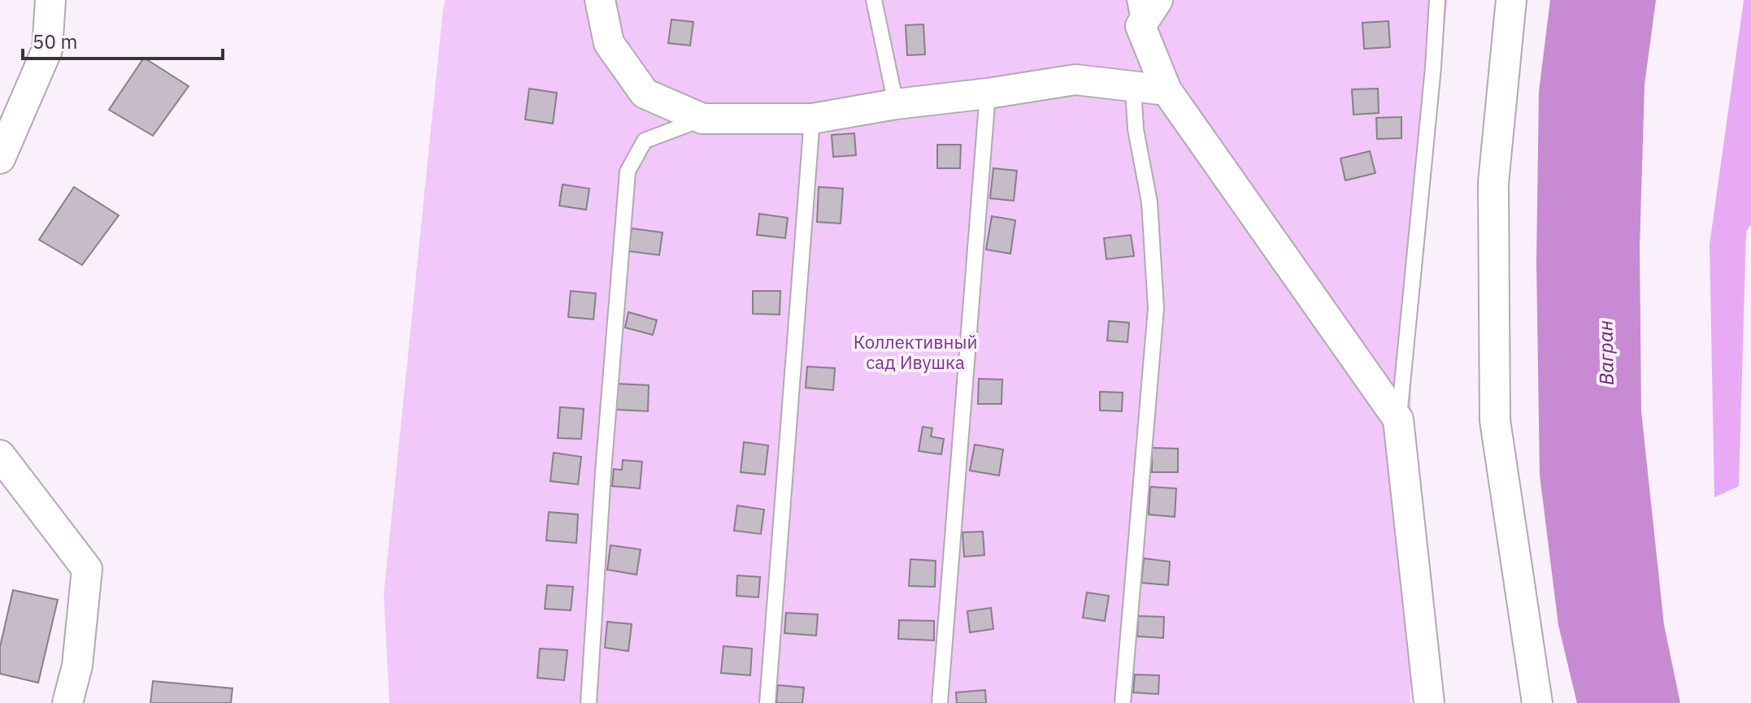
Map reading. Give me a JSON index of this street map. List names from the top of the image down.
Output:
{
  "water": ["Вагран"],
  "parks": ["Коллективный сад Ивушка"],
  "scale_bar": "50 m"
}
